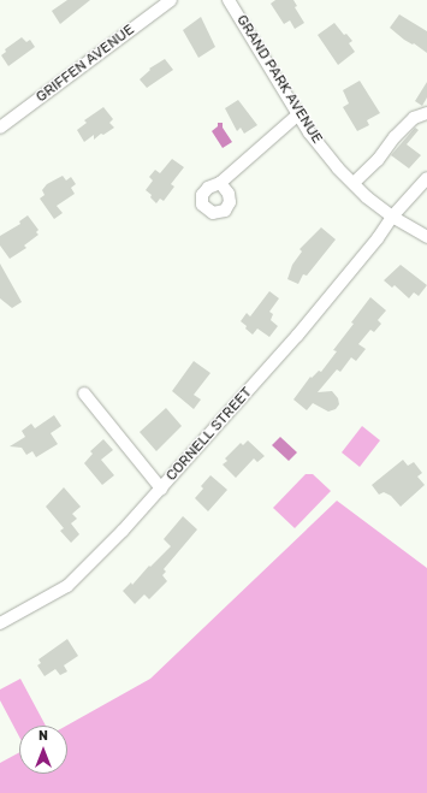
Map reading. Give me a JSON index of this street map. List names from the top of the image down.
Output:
{
  "streets": {
    "street": ["GRIFFEN AVENUE", "GRAND PARK AVENUE", "CORNELL STREET"]
  },
  "crossings": [
    ["GRAND PARK AVENUE", "CORNELL STREET"]
  ],
  "north": "top"
}
